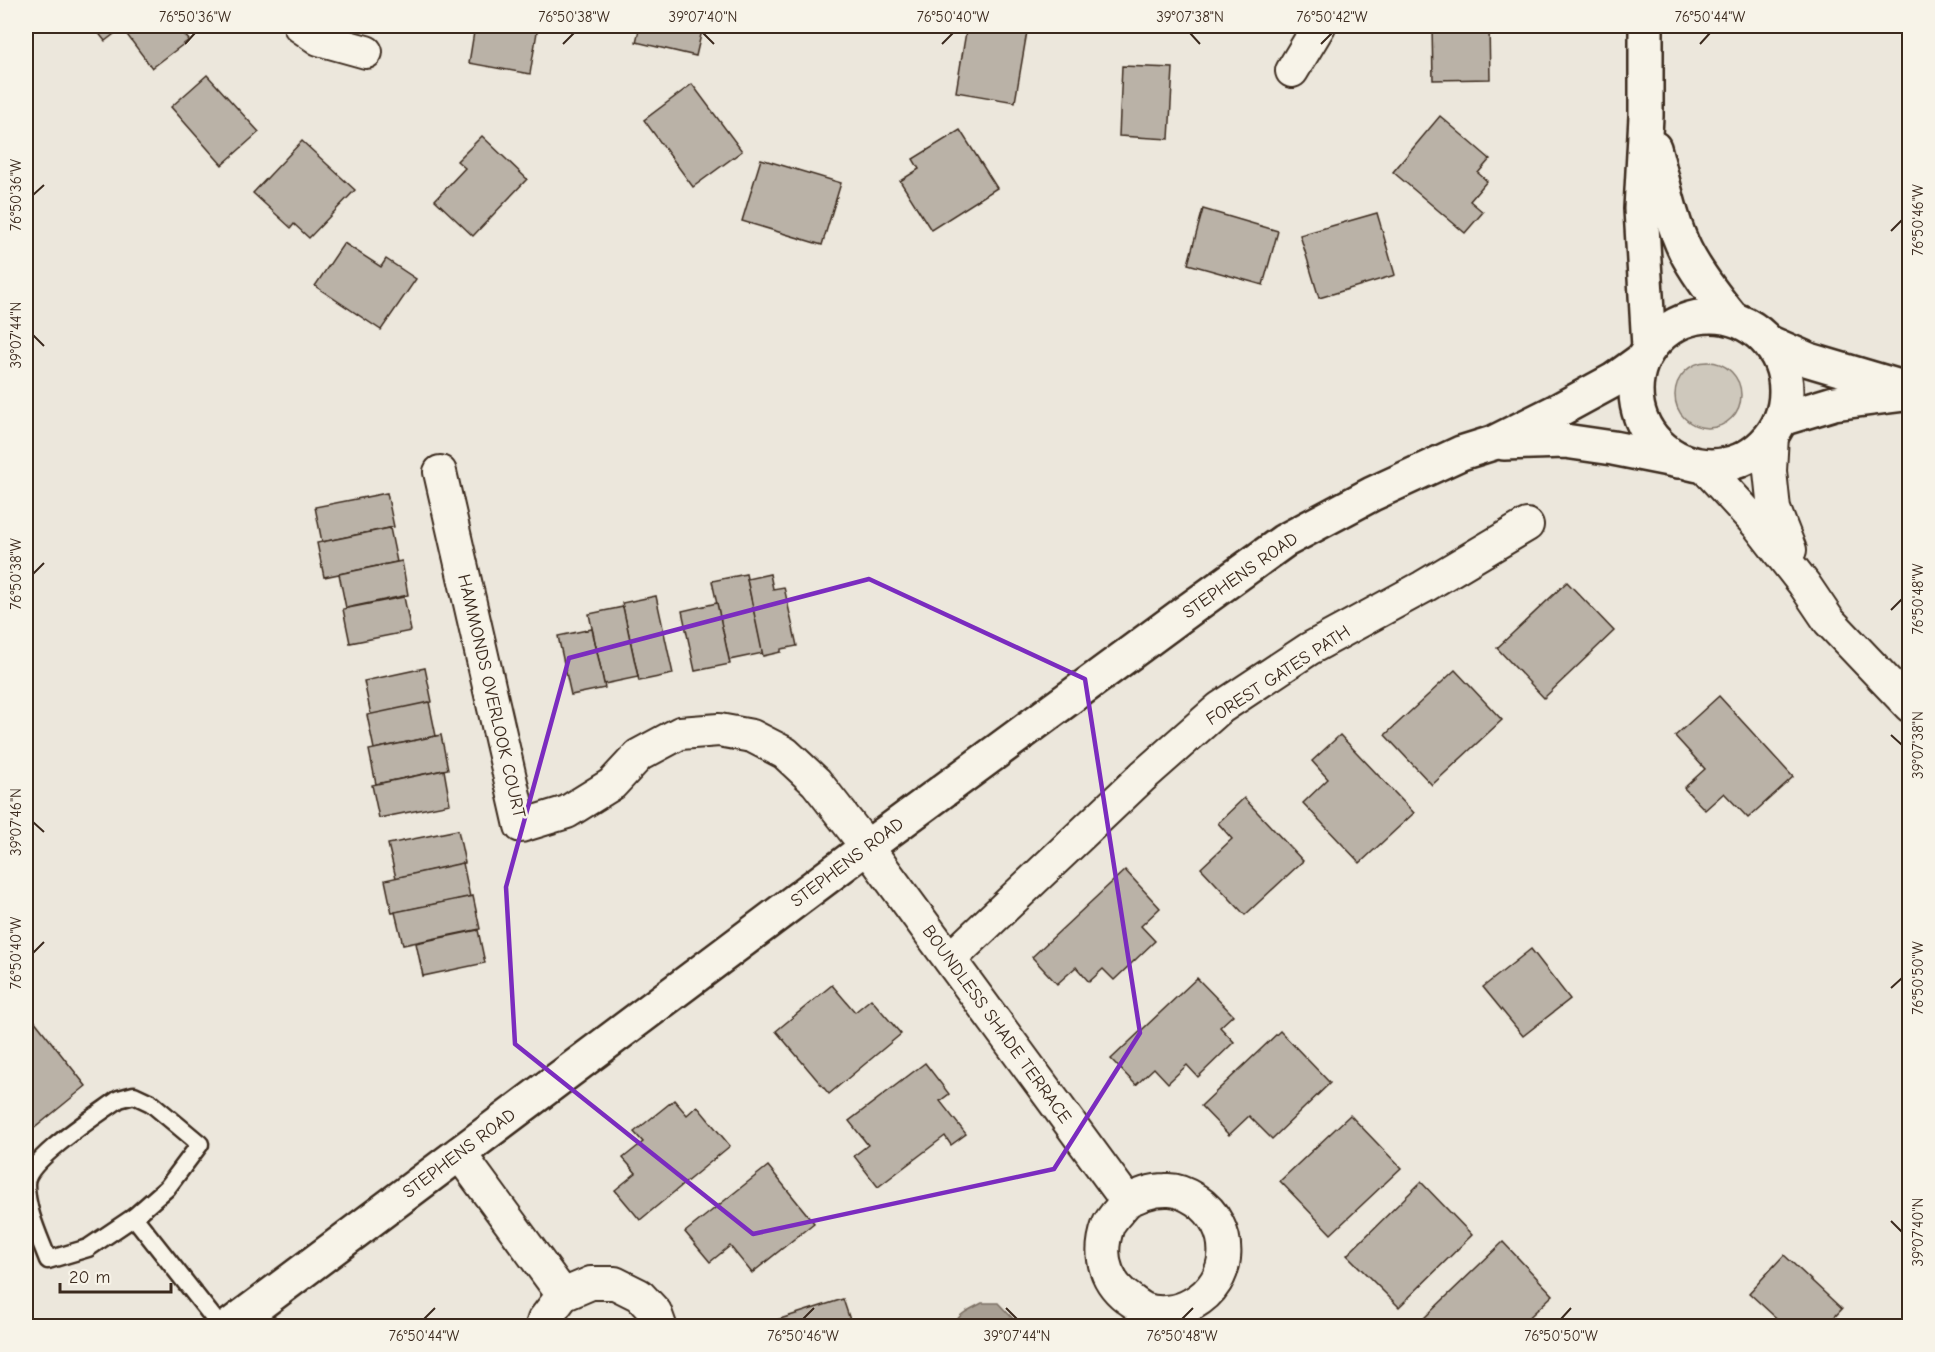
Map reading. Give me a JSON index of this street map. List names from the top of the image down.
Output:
{
  "streets": {
    "street": [
      "STEPHENS ROAD",
      "FOREST GATES PATH",
      "HAMMONDS OVERLOOK COURT",
      "BOUNDLESS SHADE TERRACE"
    ]
  },
  "crossings": [
    ["STEPHENS ROAD", "HAMMONDS OVERLOOK COURT"],
    ["STEPHENS ROAD", "BOUNDLESS SHADE TERRACE"],
    ["FOREST GATES PATH", "BOUNDLESS SHADE TERRACE"],
    ["HAMMONDS OVERLOOK COURT", "BOUNDLESS SHADE TERRACE"]
  ],
  "scale_bar": "20 m",
  "coordinates": [
    "76°50'36\"W",
    "76°50'38\"W",
    "39°07'40\"N",
    "76°50'40\"W",
    "39°07'38\"N",
    "76°50'42\"W",
    "76°50'44\"W",
    "76°50'46\"W",
    "39°07'44\"N",
    "76°50'48\"W",
    "39°07'46\"N",
    "76°50'50\"W"
  ]
}
